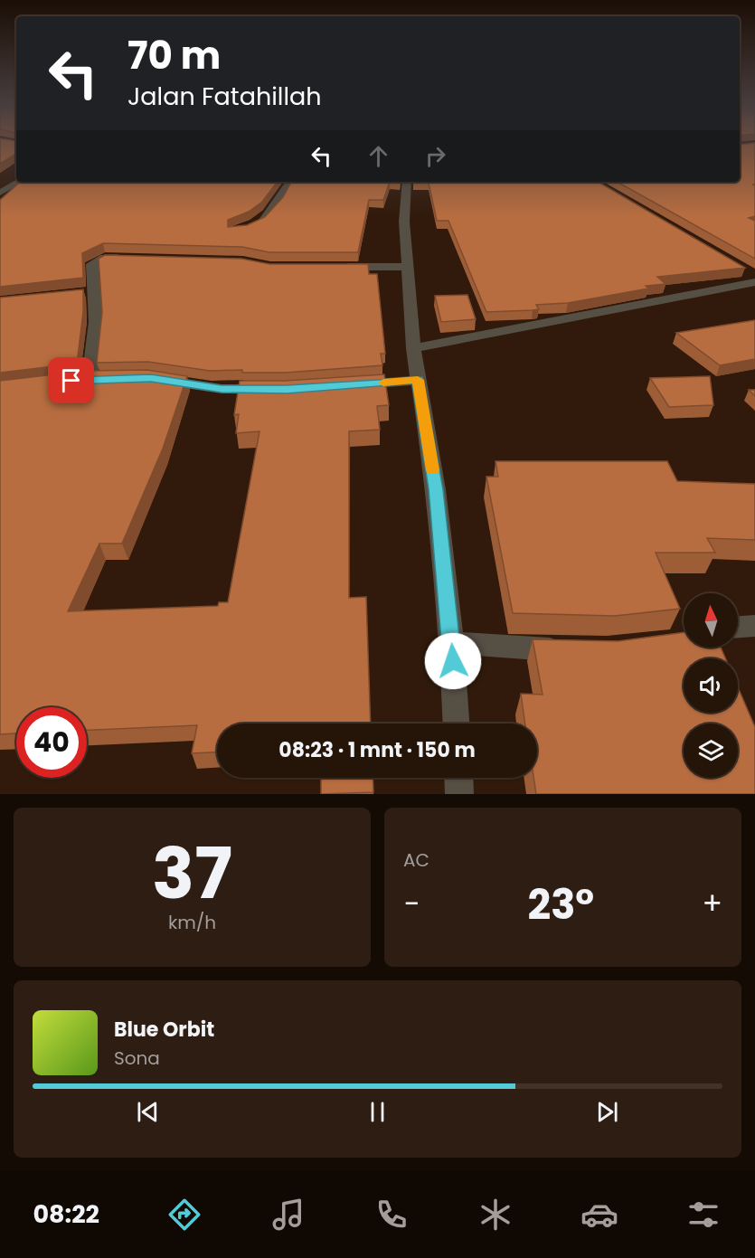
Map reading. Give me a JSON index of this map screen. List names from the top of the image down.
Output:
{
  "north": "top",
  "page": {
    "turn": ["70 m", "Jalan Fatahillah"],
    "limit": "40",
    "trip": "08:23 · 1 mnt · 150 m",
    "tile": [
      ["37", "km/h"],
      "AC"
    ],
    "heat": ["−", "23°", "+"],
    "song": ["Blue Orbit", "Sona"],
    "tabs": "08:22"
  }
}
